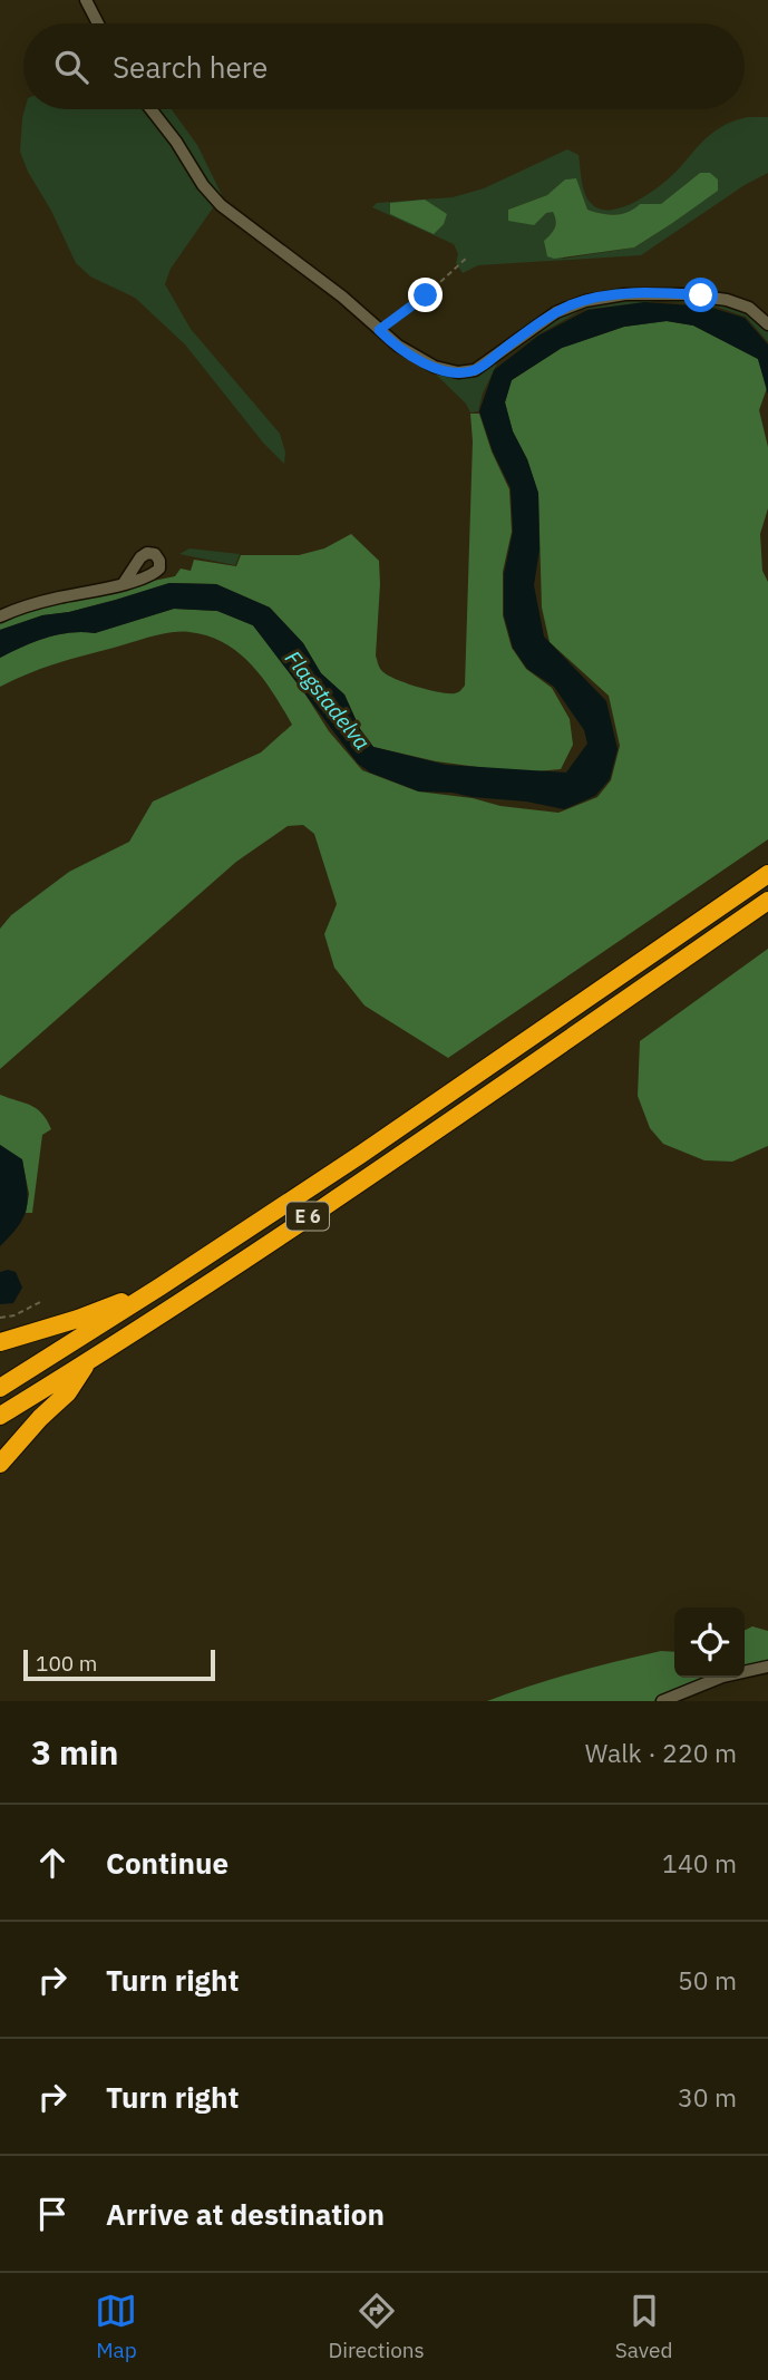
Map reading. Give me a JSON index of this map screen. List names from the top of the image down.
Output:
{
  "streets": {
    "highway": ["E 6"]
  },
  "water": ["Flagstadelva"],
  "scale_bar": "100 m",
  "page": {
    "search": "Search here",
    "scale": "100 m",
    "heading": ["3 min", "Walk · 220 m"],
    "list": [
      ["Continue", "140 m"],
      ["Turn right", "50 m"],
      ["Turn right", "30 m"],
      "Arrive at destination"
    ],
    "nav": ["Map", "Directions", "Saved"]
  }
}
